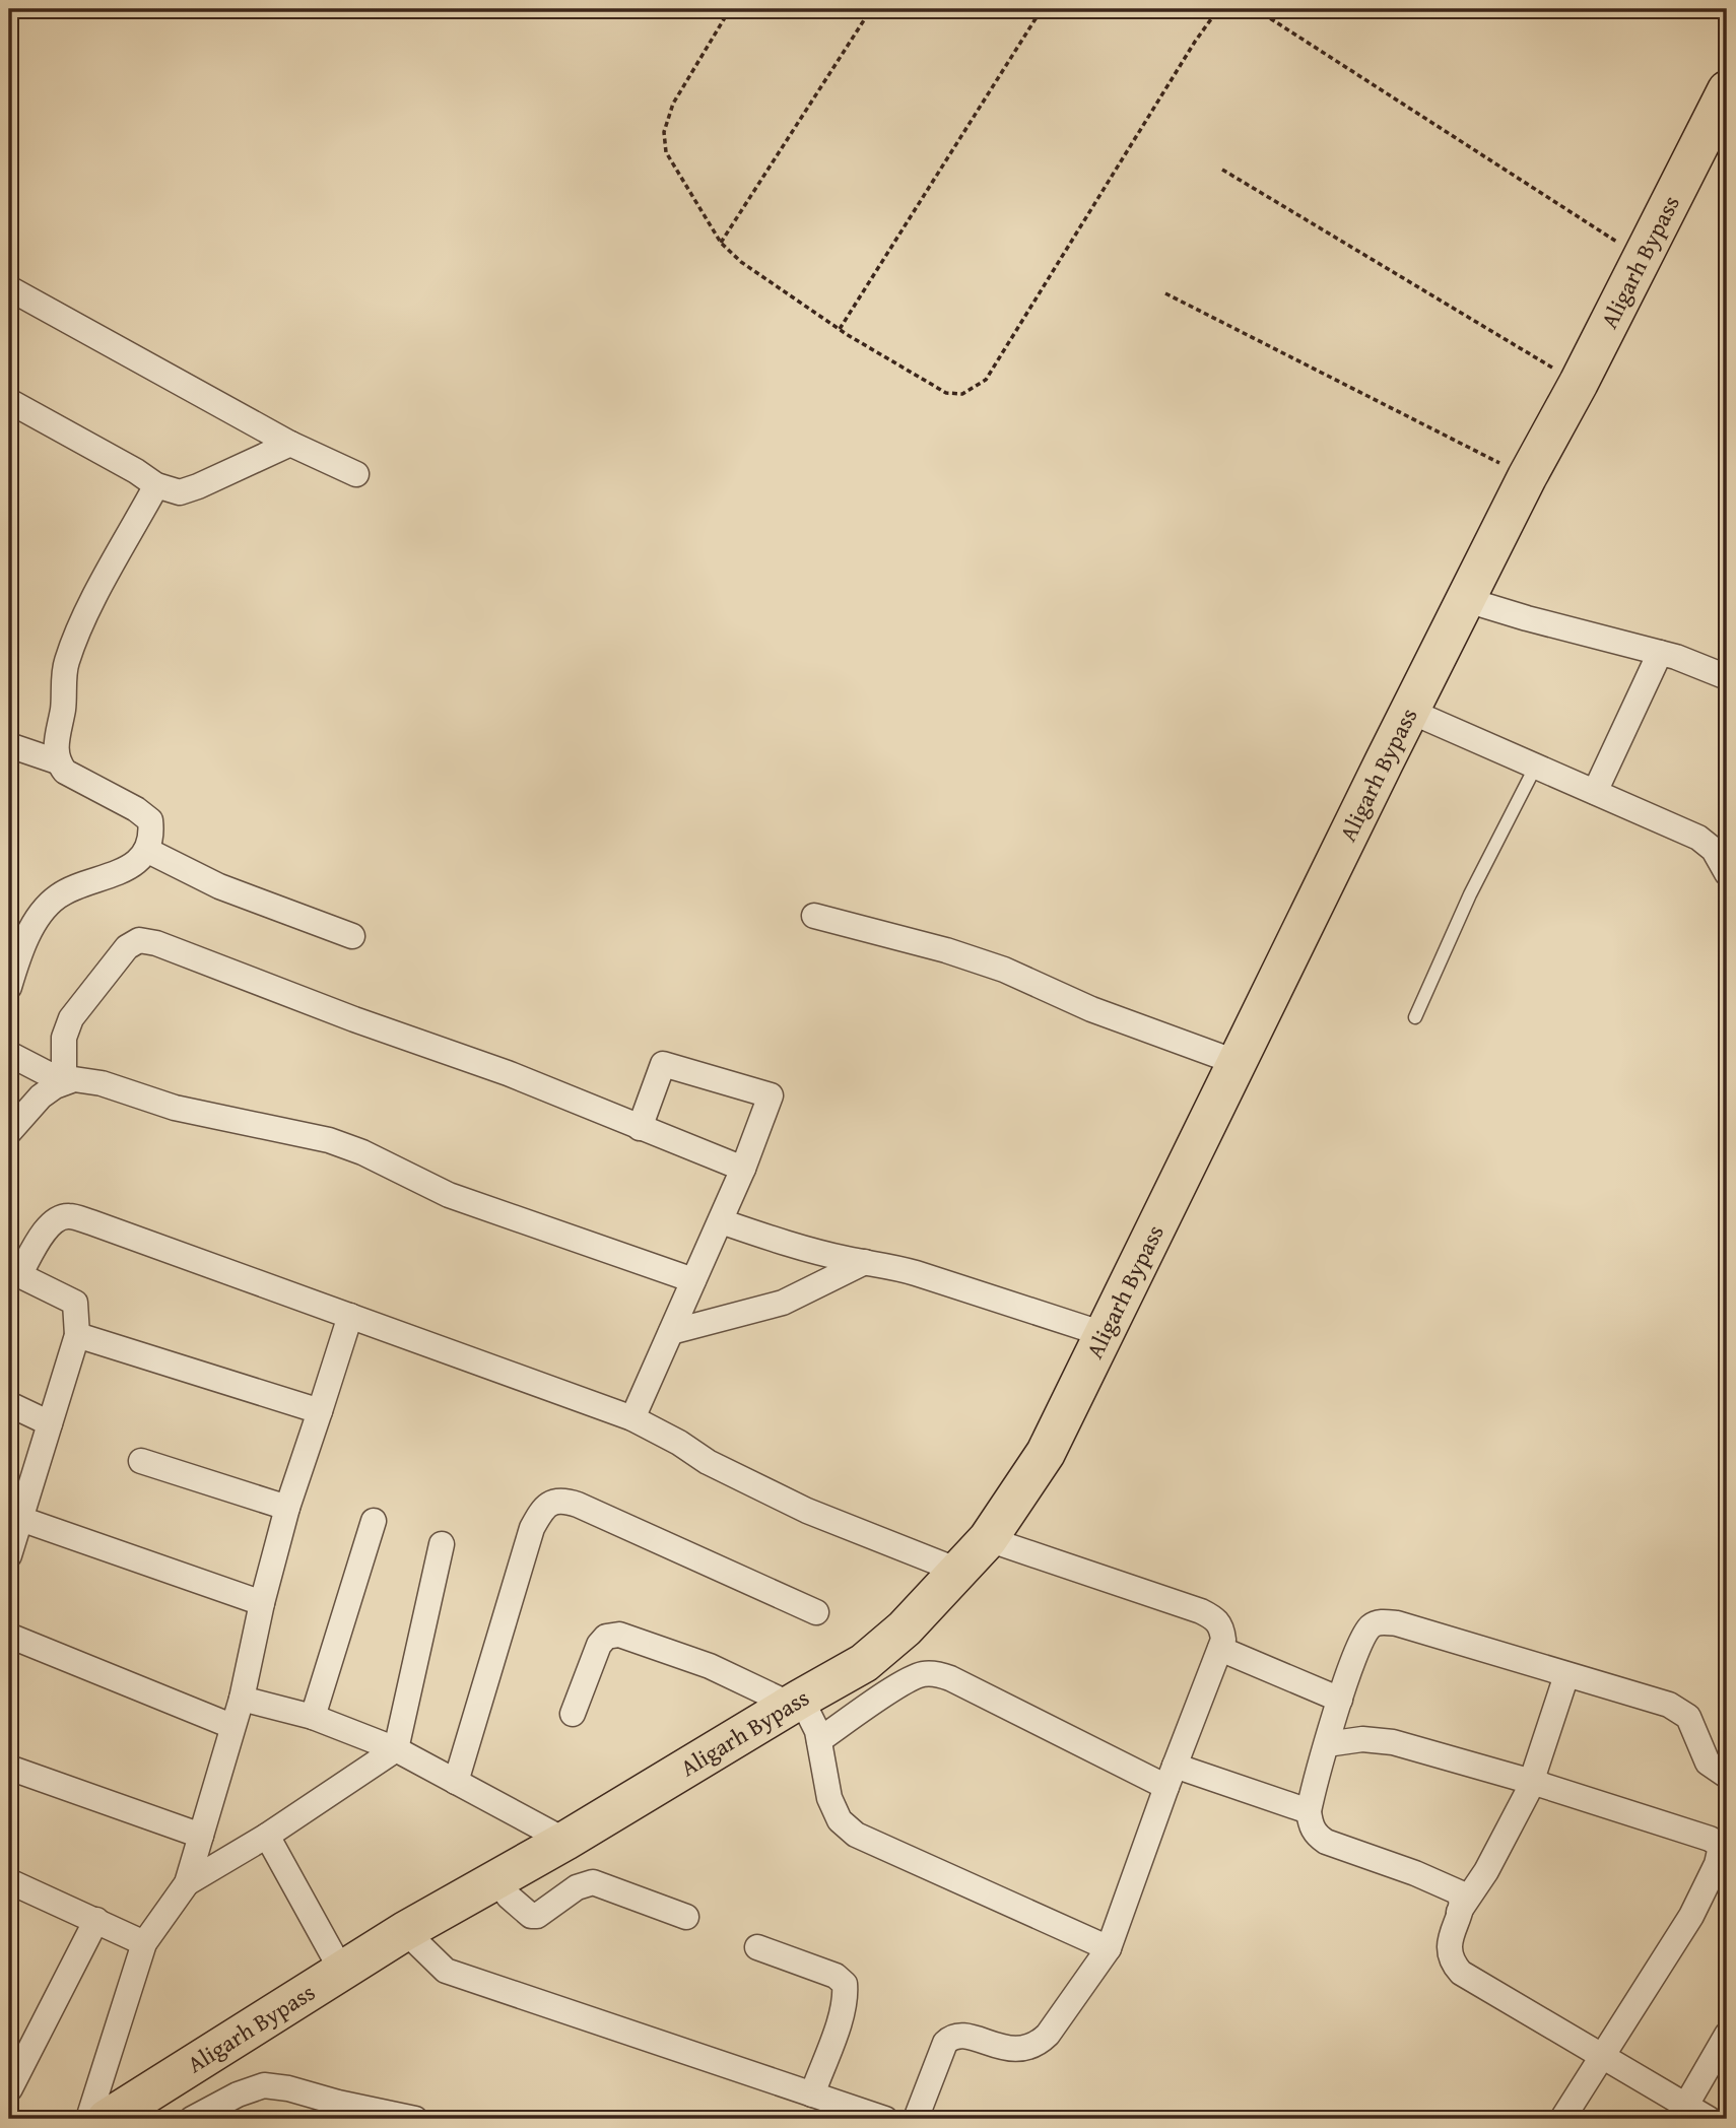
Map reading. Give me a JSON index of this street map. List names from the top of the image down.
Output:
{
  "streets": {
    "highway": ["Aligarh Bypass"]
  }
}
